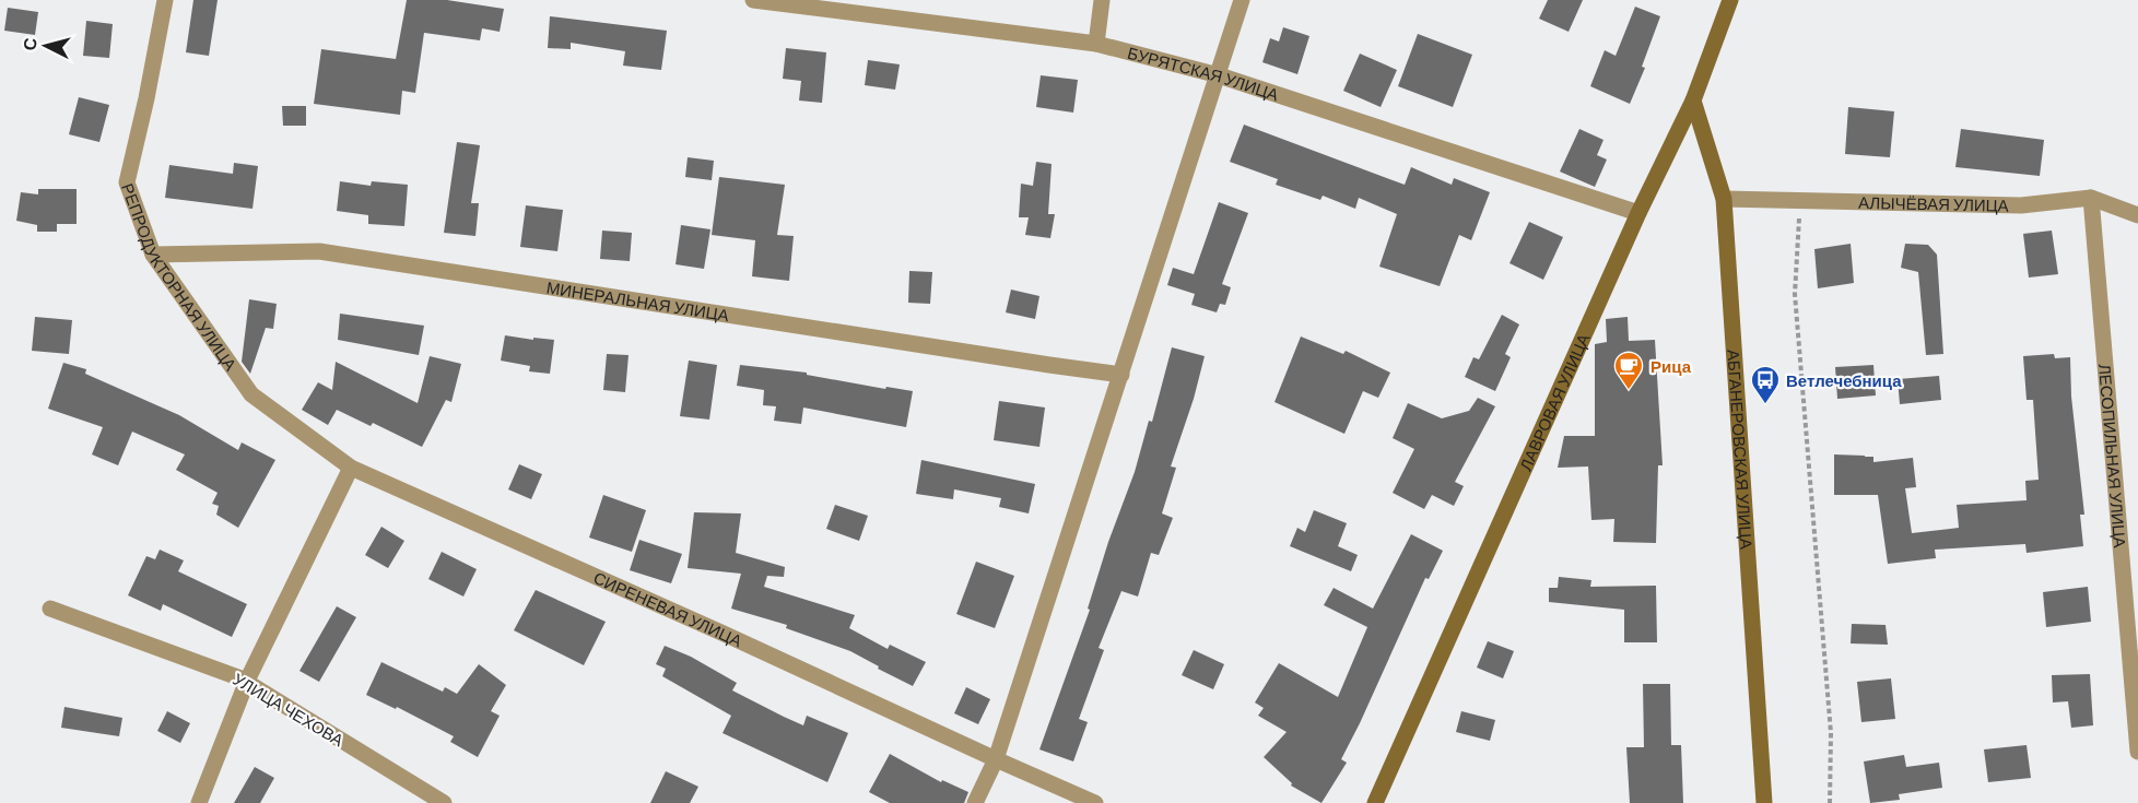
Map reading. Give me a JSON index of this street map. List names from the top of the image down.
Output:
{
  "streets": {
    "street": [
      "БУРЯТСКАЯ УЛИЦА",
      "АЛЫЧЁВАЯ УЛИЦА",
      "РЕПРОДУКТОРНАЯ УЛИЦА",
      "МИНЕРАЛЬНАЯ УЛИЦА",
      "ЛАВРОВАЯ УЛИЦА",
      "АБГАНЕРОВСКАЯ УЛИЦА",
      "ЛЕСОПИЛЬНАЯ УЛИЦА",
      "СИРЕНЕВАЯ УЛИЦА",
      "УЛИЦА ЧЕХОВА"
    ]
  },
  "crossings": [
    ["БУРЯТСКАЯ УЛИЦА", "ЛАВРОВАЯ УЛИЦА"],
    ["АЛЫЧЁВАЯ УЛИЦА", "АБГАНЕРОВСКАЯ УЛИЦА"],
    ["АЛЫЧЁВАЯ УЛИЦА", "ЛЕСОПИЛЬНАЯ УЛИЦА"],
    ["РЕПРОДУКТОРНАЯ УЛИЦА", "МИНЕРАЛЬНАЯ УЛИЦА"],
    ["РЕПРОДУКТОРНАЯ УЛИЦА", "СИРЕНЕВАЯ УЛИЦА"],
    ["ЛАВРОВАЯ УЛИЦА", "АБГАНЕРОВСКАЯ УЛИЦА"]
  ],
  "places": {
    "cafe": ["Рица"],
    "bus stop": ["Ветлечебница"]
  },
  "north": "left"
}
